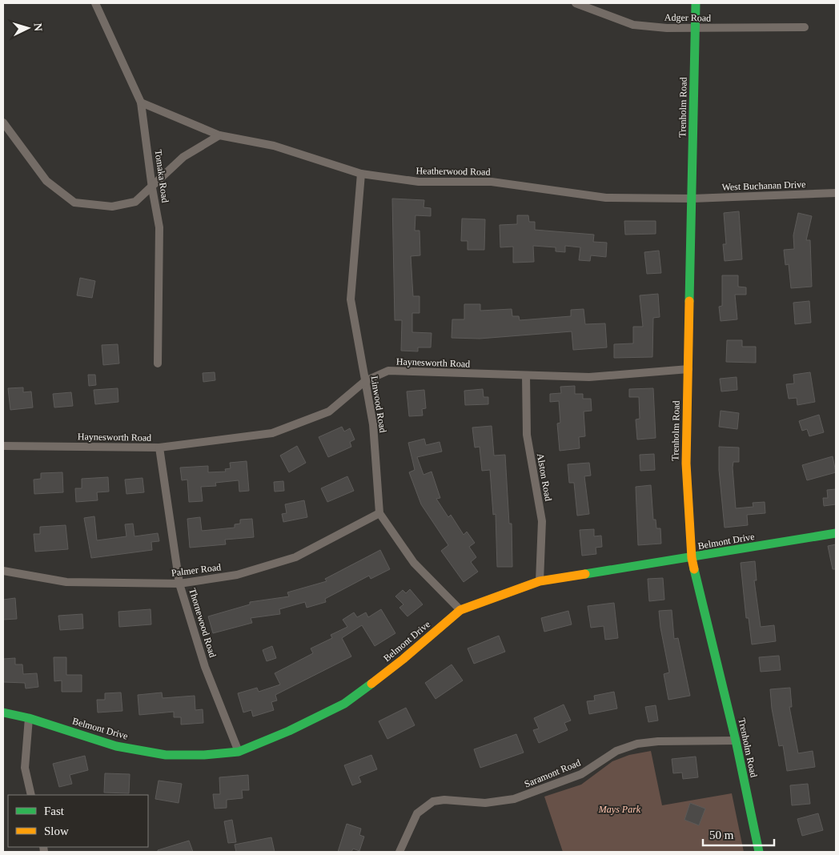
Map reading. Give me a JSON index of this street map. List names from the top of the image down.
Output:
{
  "streets": {
    "street": [
      "Adger Road",
      "Trenholm Road",
      "Heatherwood Road",
      "Tomaka Road",
      "West Buchanan Drive",
      "Haynesworth Road",
      "Linwood Road",
      "Alston Road",
      "Belmont Drive",
      "Palmer Road",
      "Thornewood Road",
      "Saramont Road"
    ]
  },
  "crossings": [
    ["Adger Road", "Trenholm Road"],
    ["Trenholm Road", "Heatherwood Road"],
    ["Trenholm Road", "West Buchanan Drive"],
    ["Trenholm Road", "Haynesworth Road"],
    ["Trenholm Road", "Belmont Drive"],
    ["Trenholm Road", "Saramont Road"],
    ["Heatherwood Road", "Tomaka Road"],
    ["Heatherwood Road", "West Buchanan Drive"],
    ["Heatherwood Road", "Linwood Road"],
    ["Haynesworth Road", "Linwood Road"],
    ["Haynesworth Road", "Alston Road"],
    ["Haynesworth Road", "Thornewood Road"],
    ["Linwood Road", "Palmer Road"],
    ["Alston Road", "Belmont Drive"],
    ["Belmont Drive", "Thornewood Road"],
    ["Palmer Road", "Thornewood Road"]
  ],
  "parks": ["Mays Park"],
  "legend": ["Fast", "Slow"],
  "scale_bar": "50 m",
  "north": "right"
}
